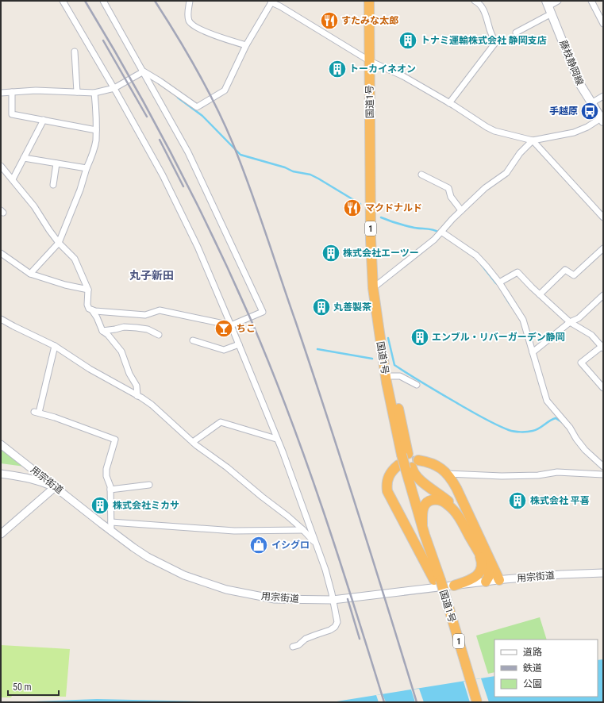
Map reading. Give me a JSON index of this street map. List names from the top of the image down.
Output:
{
  "streets": {
    "highway": ["国道1号", "1"],
    "main road": ["藤枝静岡線"],
    "street": ["用宗街道"]
  },
  "districts": ["丸子新田"],
  "places": {
    "restaurant": ["すたみな太郎", "マクドナルド"],
    "building": [
      "トナミ運輸株式会社 静岡支店",
      "トーカイネオン",
      "株式会社エーツー",
      "丸善製茶",
      "エンブル・リバーガーデン静岡",
      "株式会社 平喜",
      "株式会社ミカサ"
    ],
    "bus stop": ["手越原"],
    "bar": ["ちこ"],
    "shop": ["イシグロ"]
  },
  "legend": ["道路", "鉄道", "公園"],
  "scale_bar": "50 m"
}
